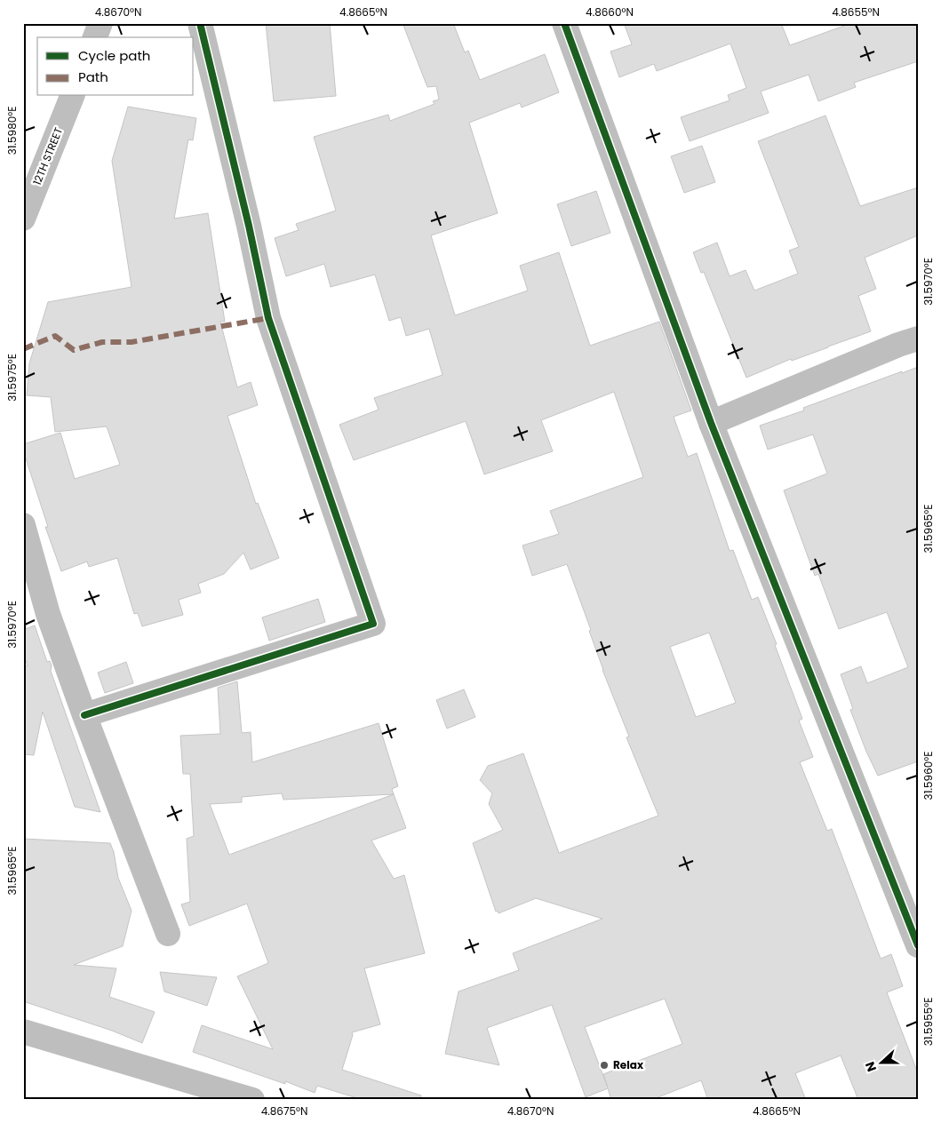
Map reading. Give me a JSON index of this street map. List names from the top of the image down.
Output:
{
  "streets": {
    "street": ["12TH STREET"]
  },
  "places": ["Relax"],
  "legend": ["Cycle path", "Path"],
  "north": "left",
  "coordinates": [
    "4.8670°N",
    "4.8665°N",
    "4.8660°N",
    "4.8655°N",
    "31.5980°E",
    "31.5970°E",
    "31.5975°E",
    "31.5965°E",
    "31.5960°E",
    "31.5955°E",
    "4.8675°N"
  ]
}
